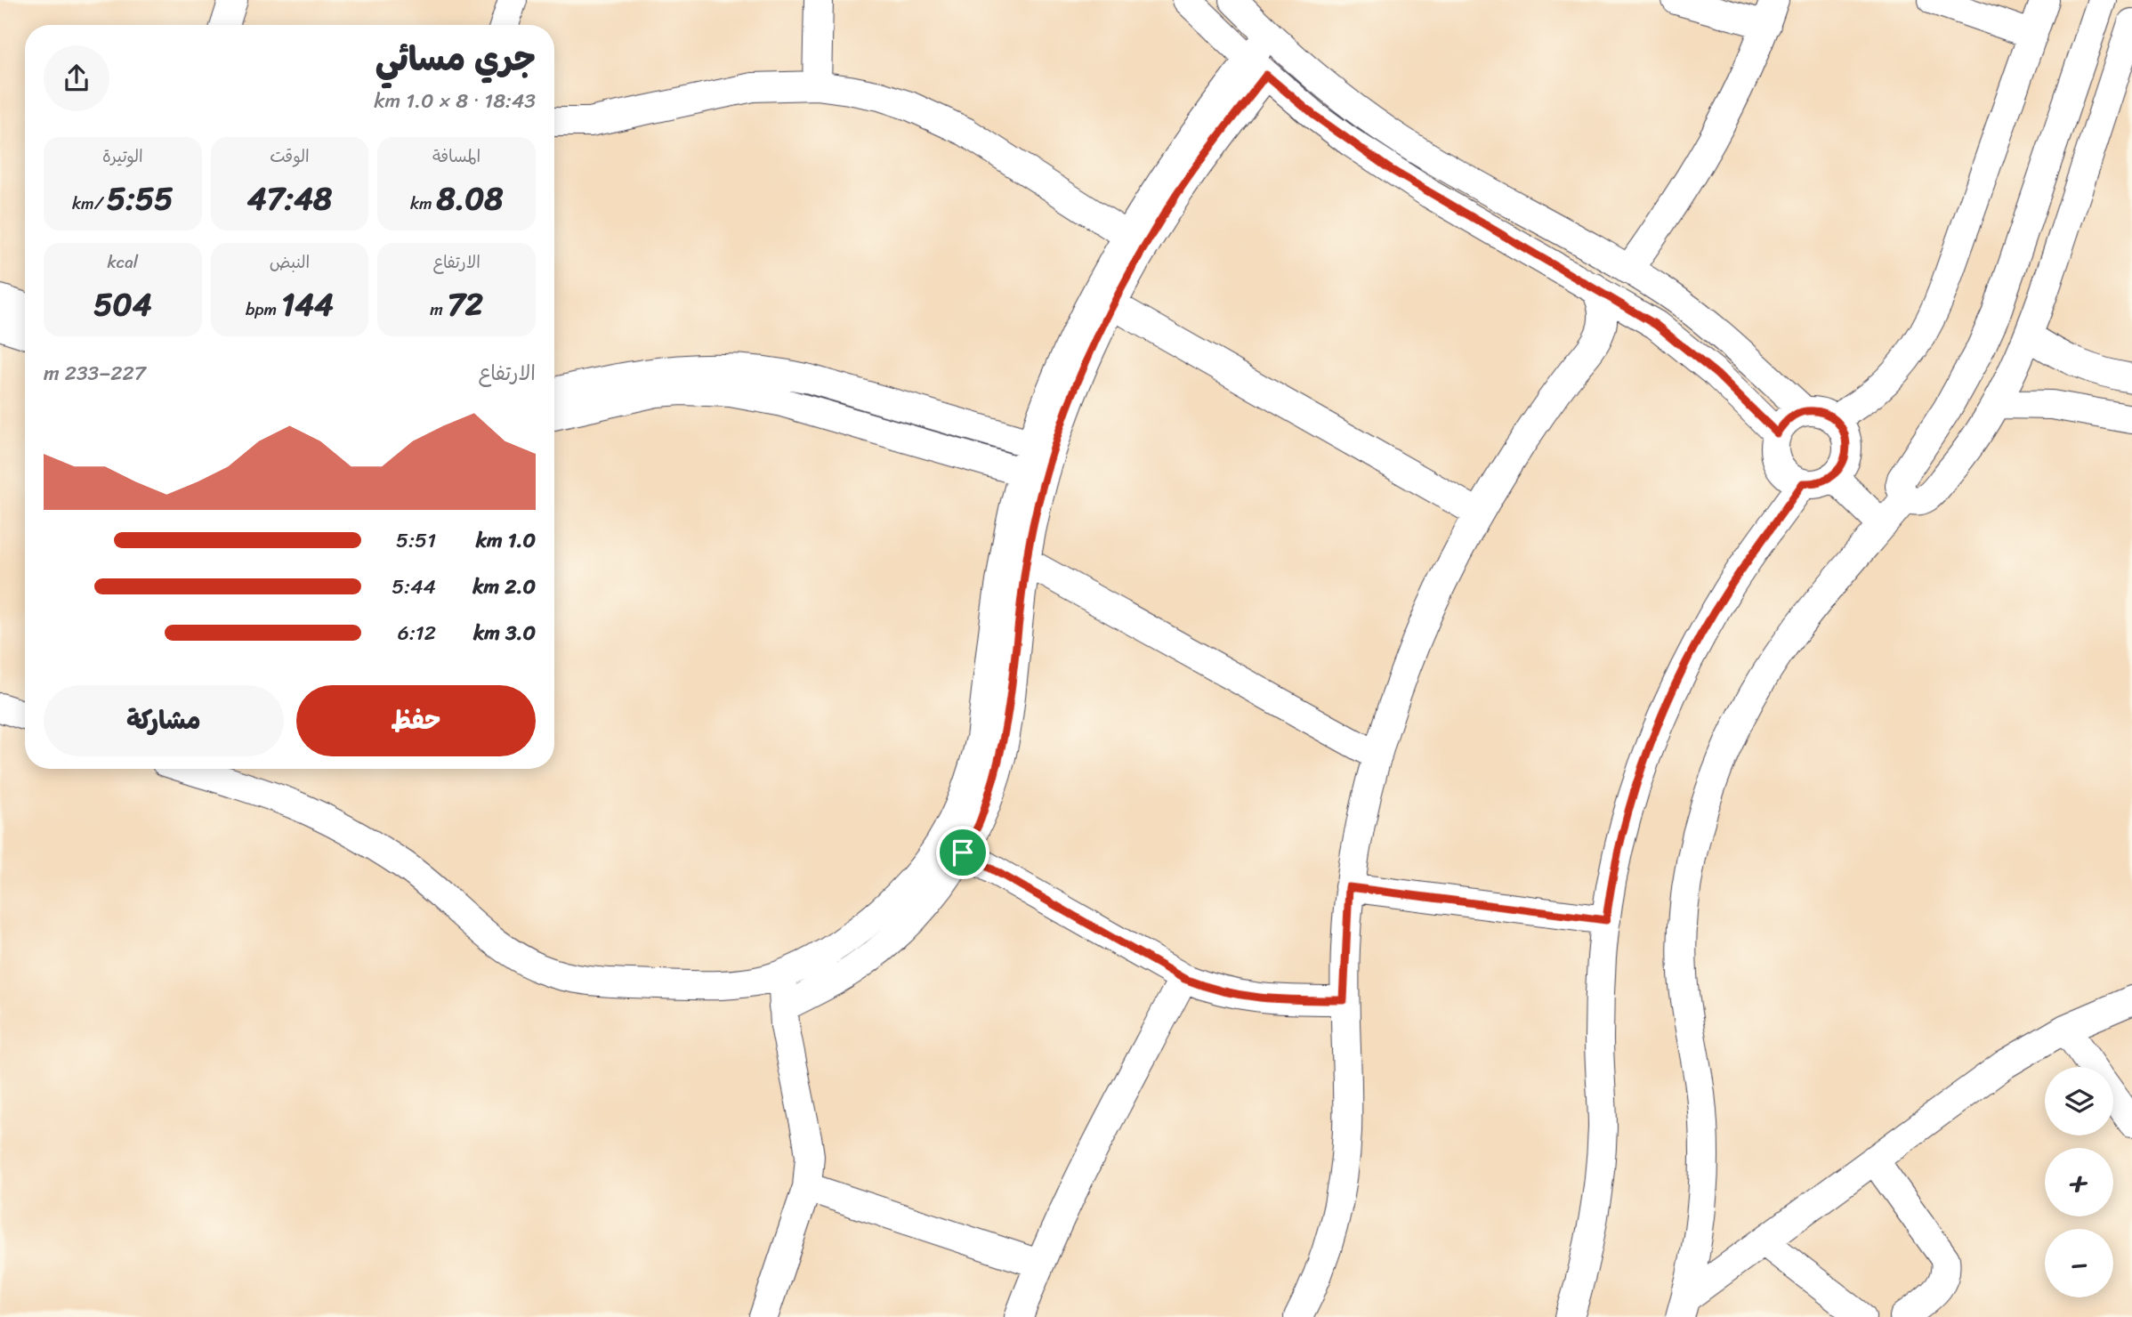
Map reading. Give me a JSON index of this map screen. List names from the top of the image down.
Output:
{
  "page": {
    "heading": ["جري مسائي", "18:43 · 8 × 1.0 km"],
    "stats": [
      ["المسافة", "8.08 km"],
      ["الوقت", "47:48"],
      ["الوتيرة", "5:55 /km"],
      ["الارتفاع", "72 m"],
      ["النبض", "144 bpm"],
      ["kcal", "504"]
    ],
    "chart": ["الارتفاع", "227–233 m"],
    "list": [
      {
        "name": "1.0 km",
        "note": "5:51"
      },
      {
        "name": "2.0 km",
        "note": "5:44"
      },
      {
        "name": "3.0 km",
        "note": "6:12"
      }
    ],
    "buttons": ["حفظ", "مشاركة"],
    "map_buttons": ["+", "−"]
  }
}
